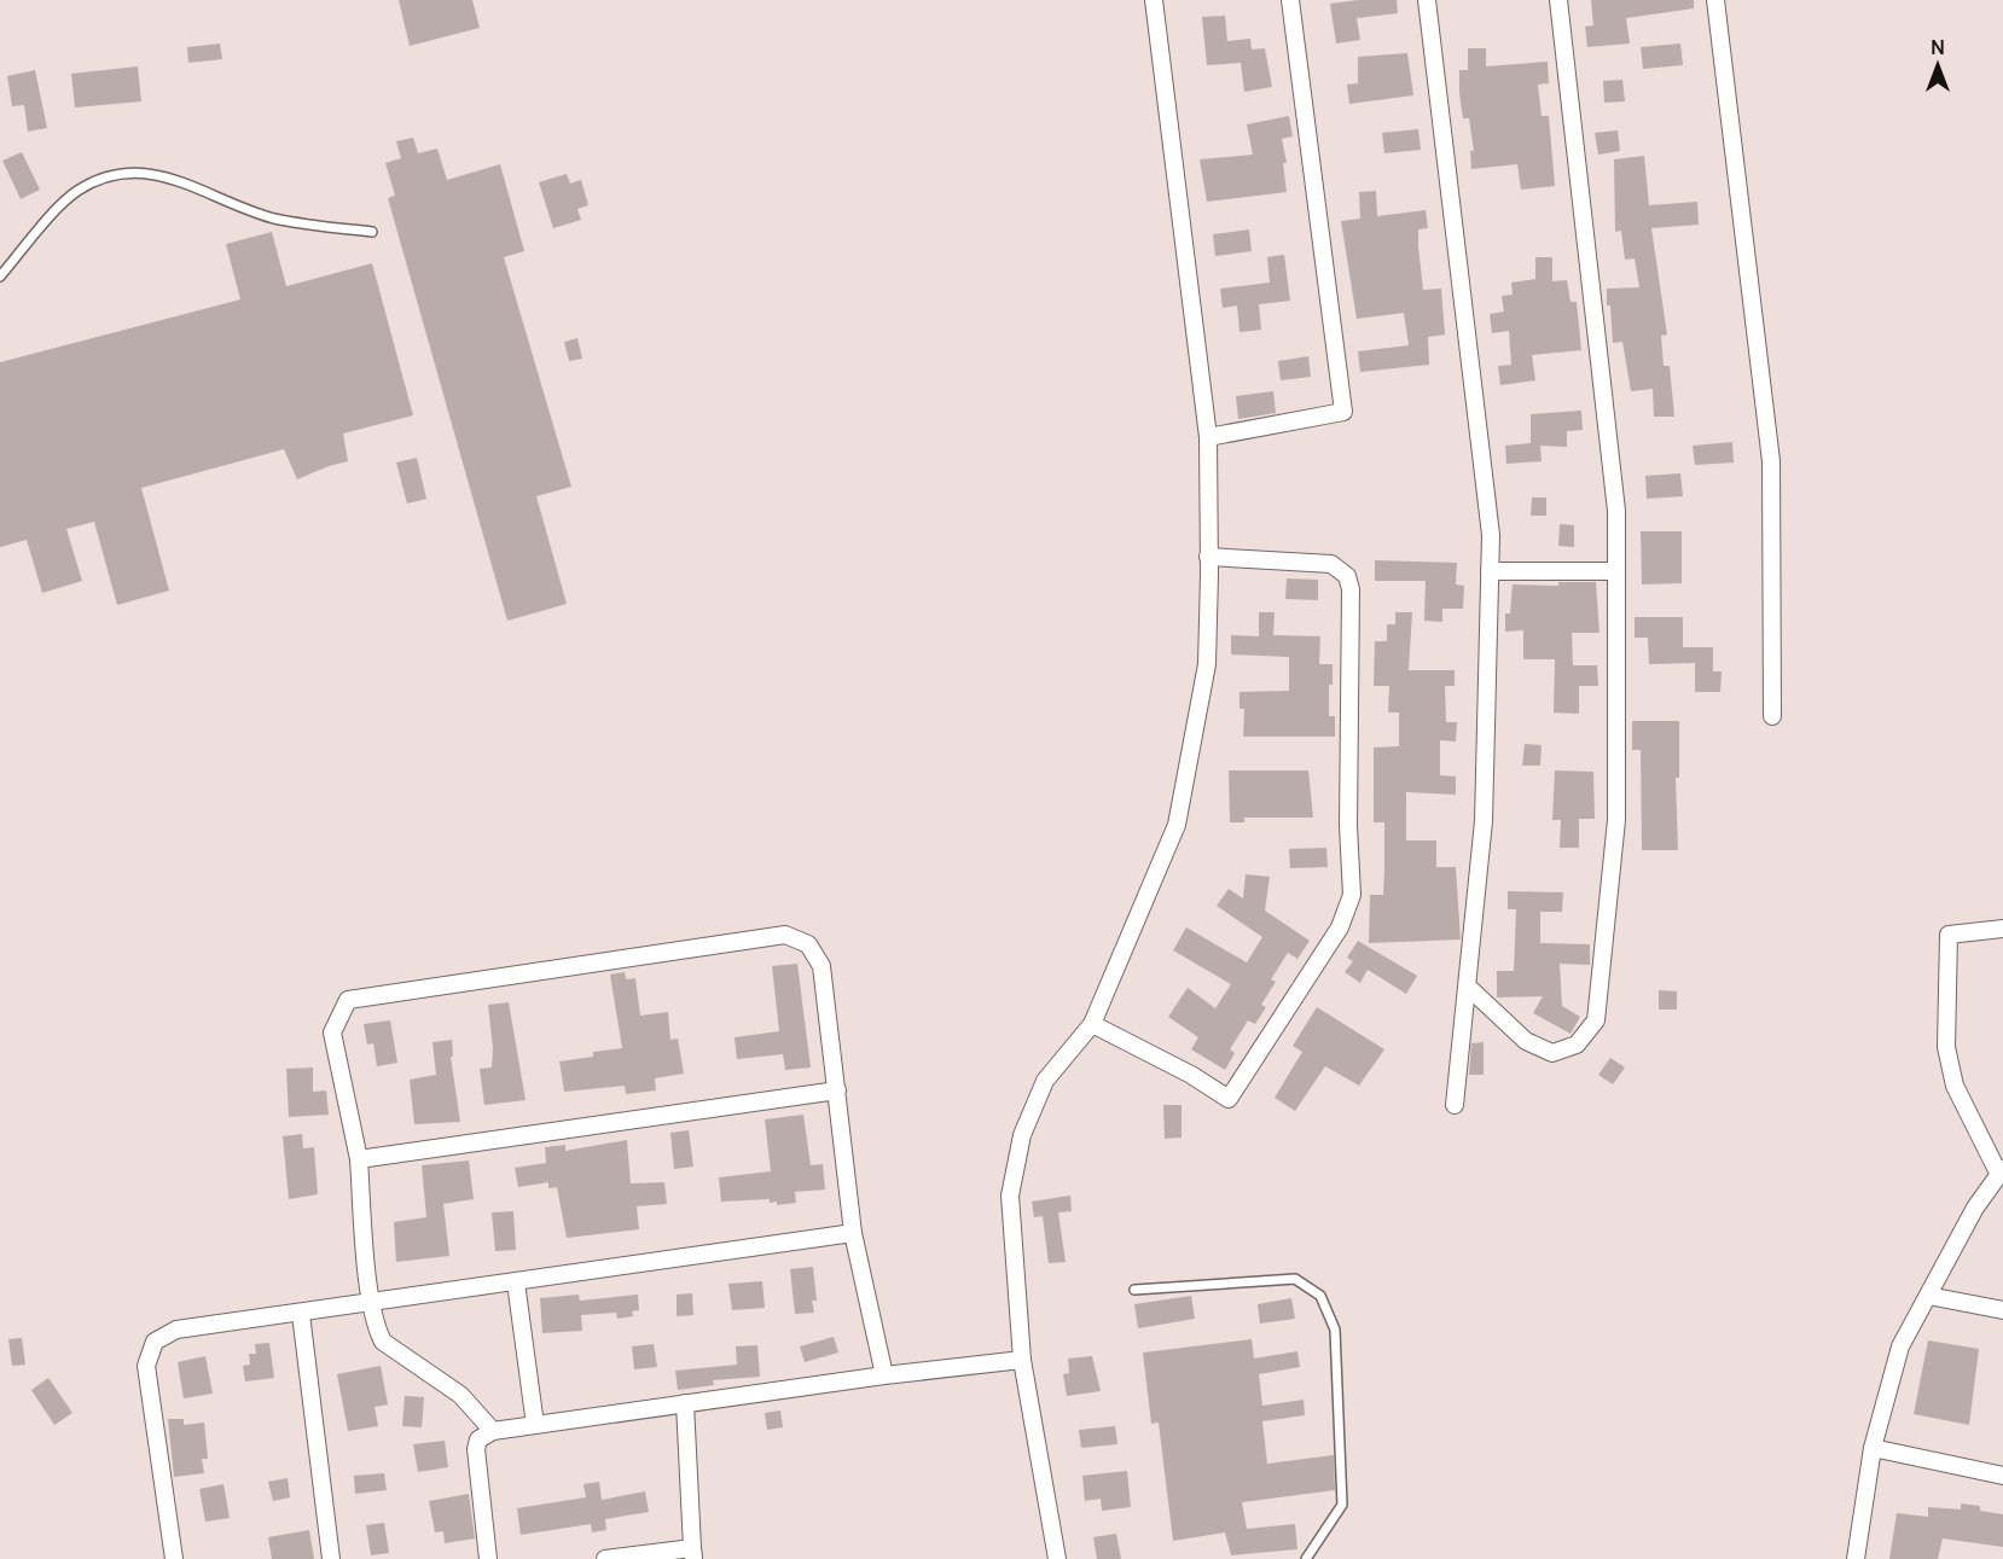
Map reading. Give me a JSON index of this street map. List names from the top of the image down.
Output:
{
  "north": "top"
}
